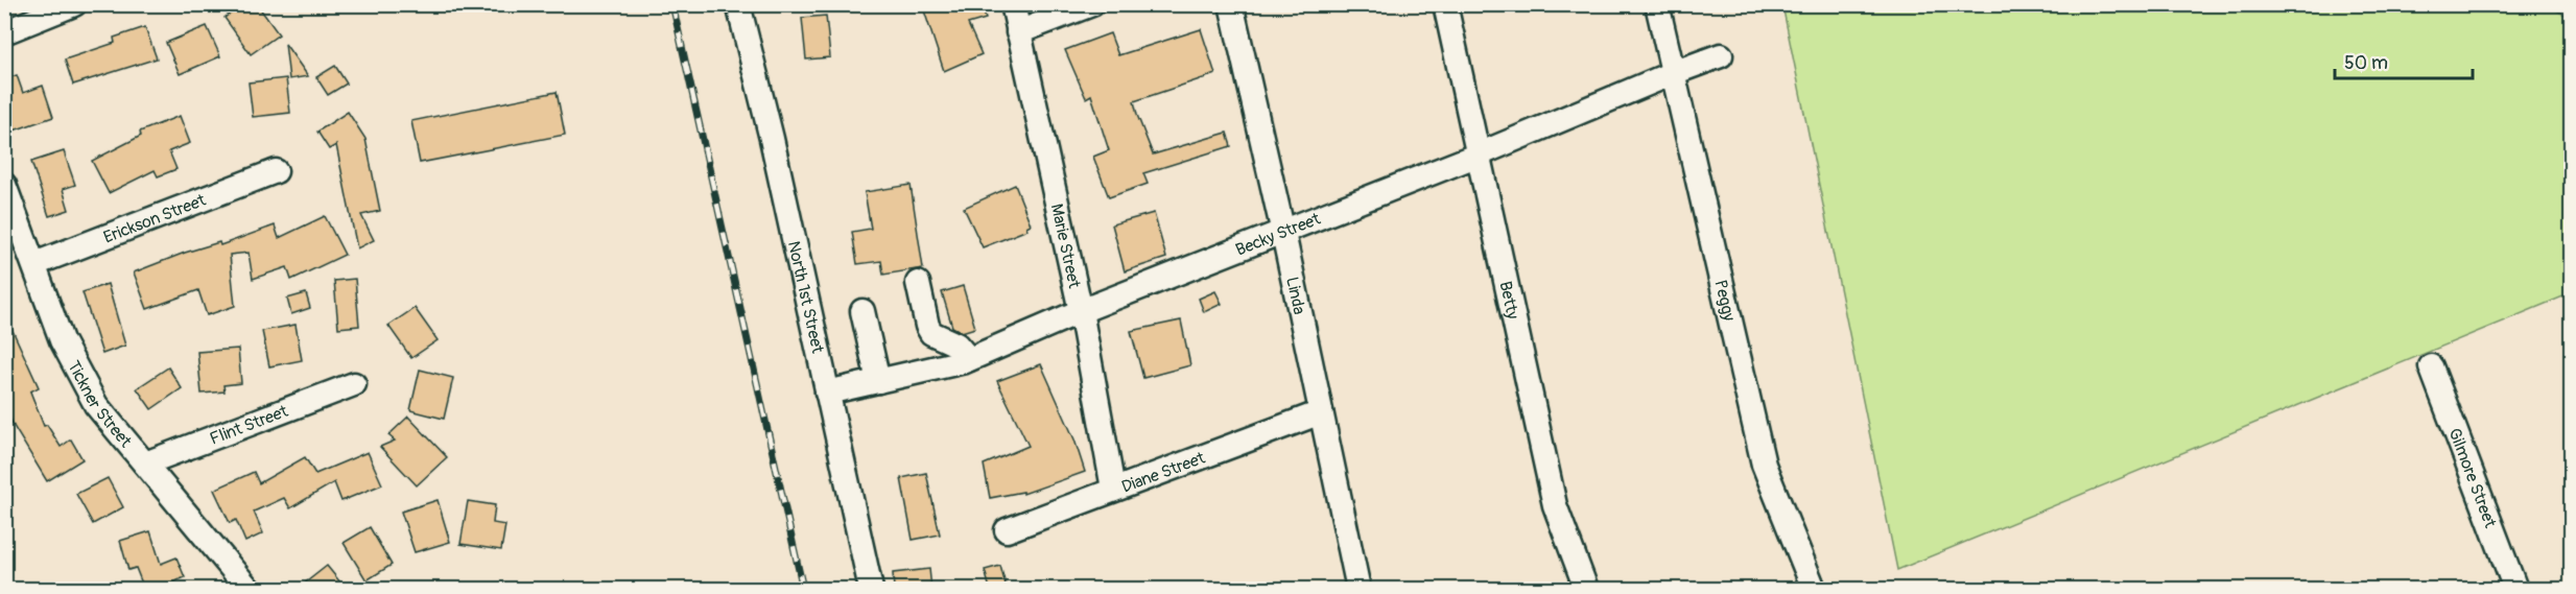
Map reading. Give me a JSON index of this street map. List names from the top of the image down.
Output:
{
  "streets": {
    "street": [
      "Erickson Street",
      "Becky Street",
      "Marie Street",
      "North 1st Street",
      "Linda",
      "Betty",
      "Peggy",
      "Tickner Street",
      "Flint Street",
      "Diane Street",
      "Gilmore Street"
    ]
  },
  "crossings": [
    ["Erickson Street", "Tickner Street"],
    ["Becky Street", "Marie Street"],
    ["Becky Street", "North 1st Street"],
    ["Becky Street", "Linda"],
    ["Becky Street", "Betty"],
    ["Becky Street", "Peggy"],
    ["Marie Street", "Diane Street"],
    ["Linda", "Diane Street"],
    ["Tickner Street", "Flint Street"]
  ],
  "scale_bar": "50 m"
}
